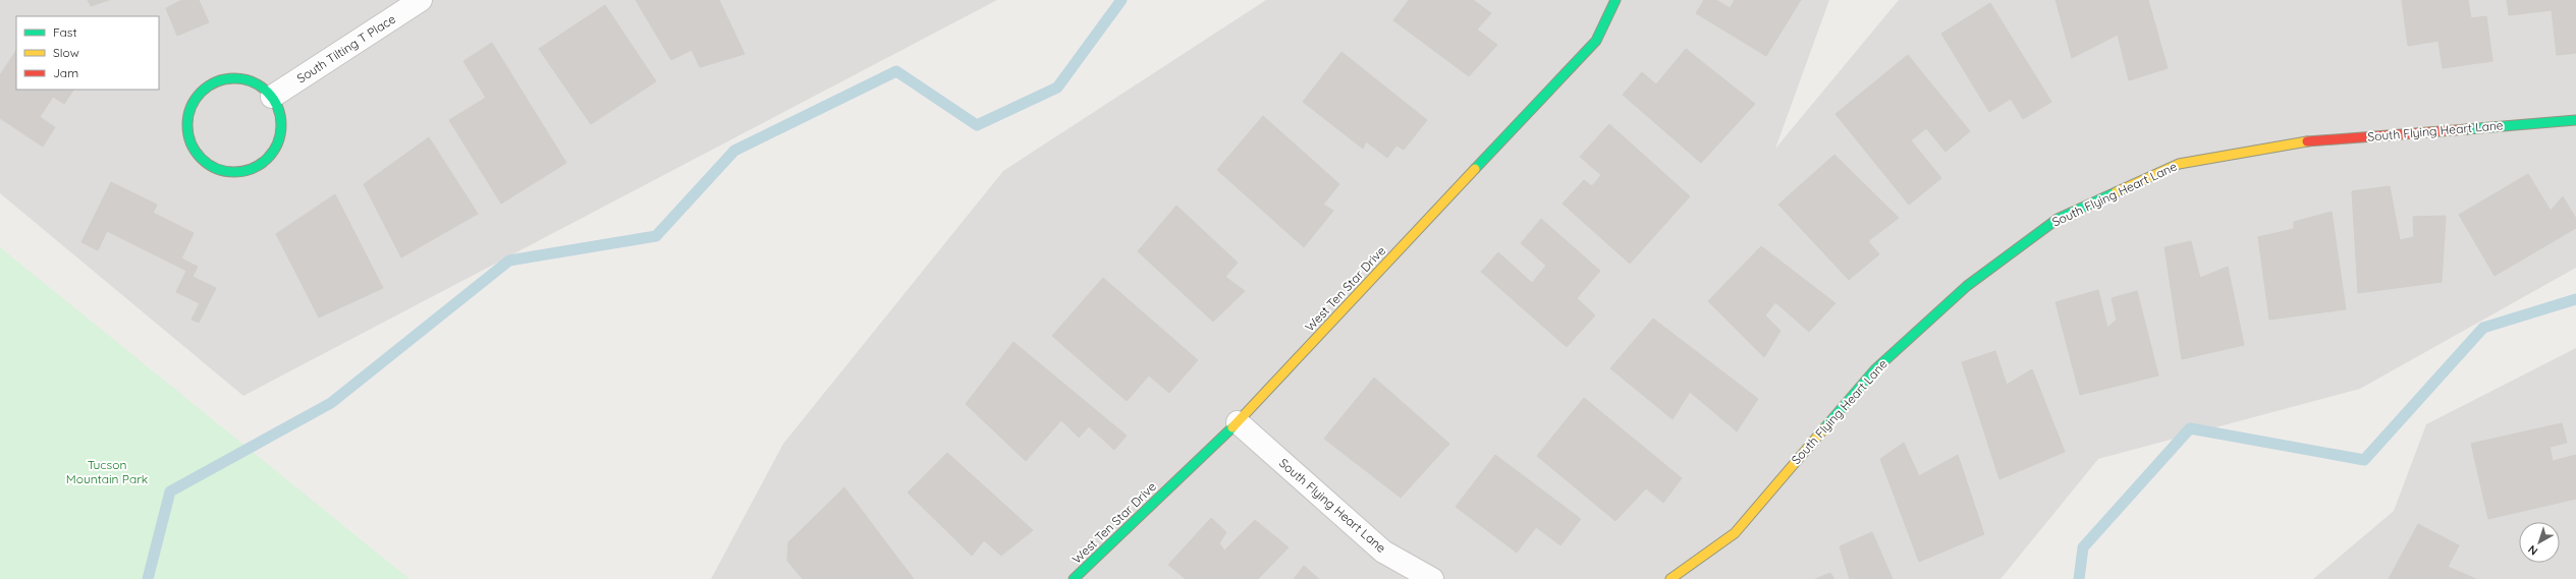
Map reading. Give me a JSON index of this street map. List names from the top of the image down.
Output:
{
  "streets": {
    "street": ["South Tilting T Place", "South Flying Heart Lane", "West Ten Star Drive"]
  },
  "crossings": [
    ["South Flying Heart Lane", "West Ten Star Drive"]
  ],
  "parks": ["Tucson Mountain Park"],
  "legend": ["Fast", "Slow", "Jam"],
  "north": "bottom left"
}
